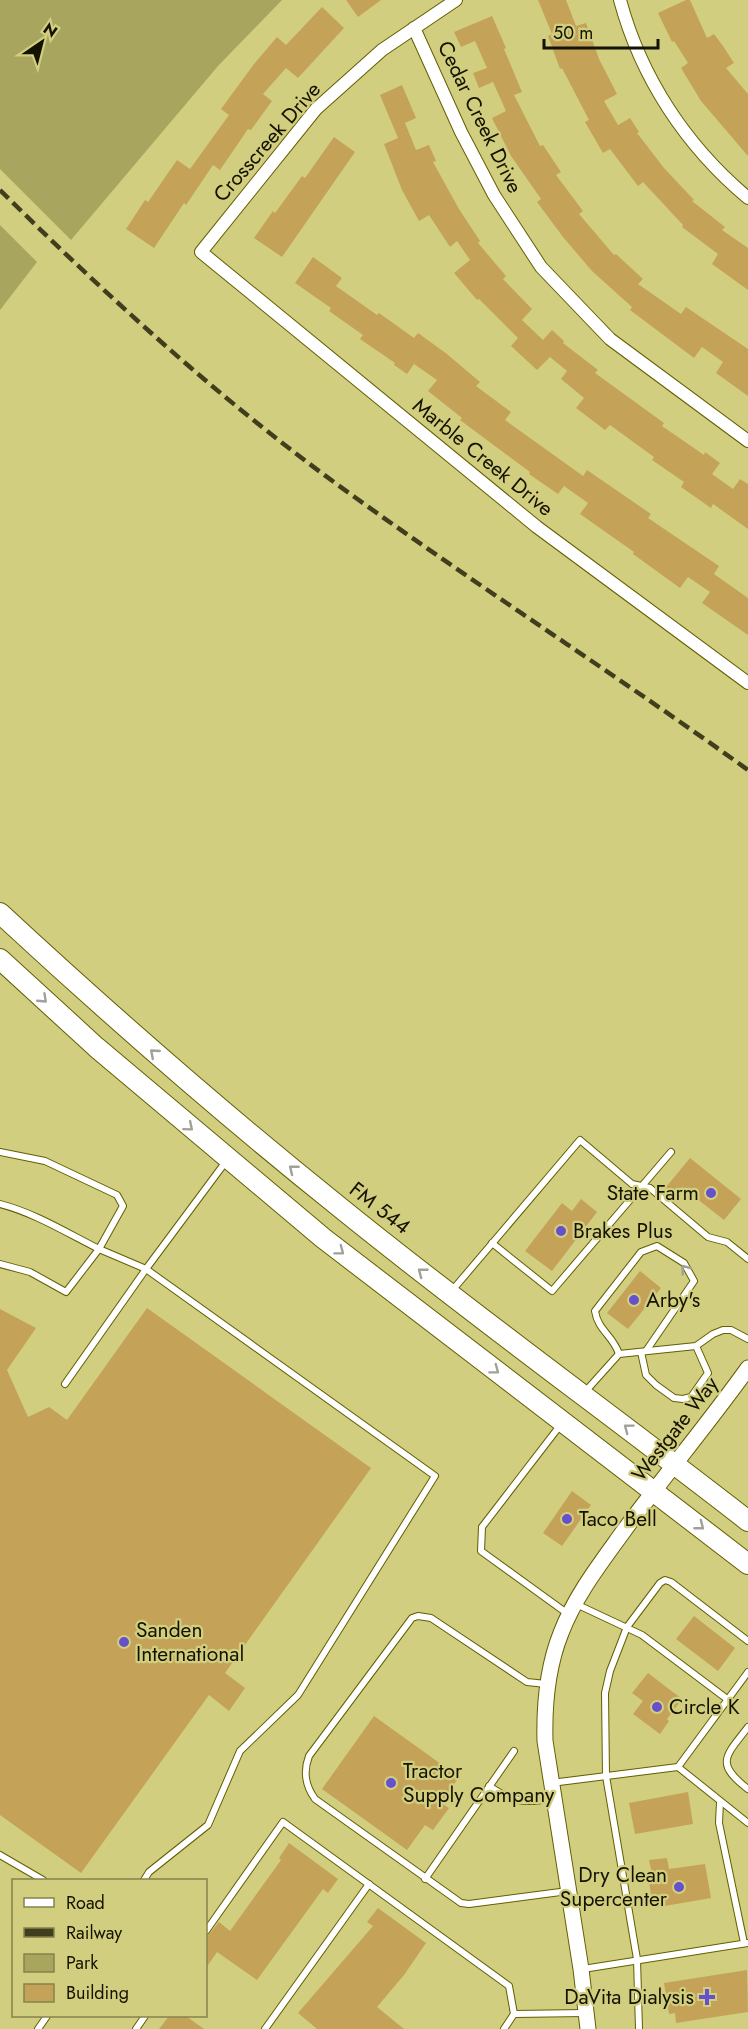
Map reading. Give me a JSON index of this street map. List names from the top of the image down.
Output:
{
  "streets": {
    "main road": ["FM 544"],
    "street": [
      "Cedar Creek Drive",
      "Crosscreek Drive",
      "Marble Creek Drive",
      "Westgate Way"
    ]
  },
  "crossings": [
    ["Cedar Creek Drive", "Crosscreek Drive"],
    ["Crosscreek Drive", "Marble Creek Drive"],
    ["FM 544", "Westgate Way"]
  ],
  "places": {
    "other": [
      "State Farm",
      "Brakes Plus",
      "Arby's",
      "Taco Bell",
      "Sanden International",
      "Circle K",
      "Tractor Supply Company",
      "Dry Clean Supercenter"
    ],
    "health": ["DaVita Dialysis"]
  },
  "legend": [
    "Road",
    "Railway",
    "Park",
    "Building"
  ],
  "scale_bar": "50 m",
  "north": "top right"
}
